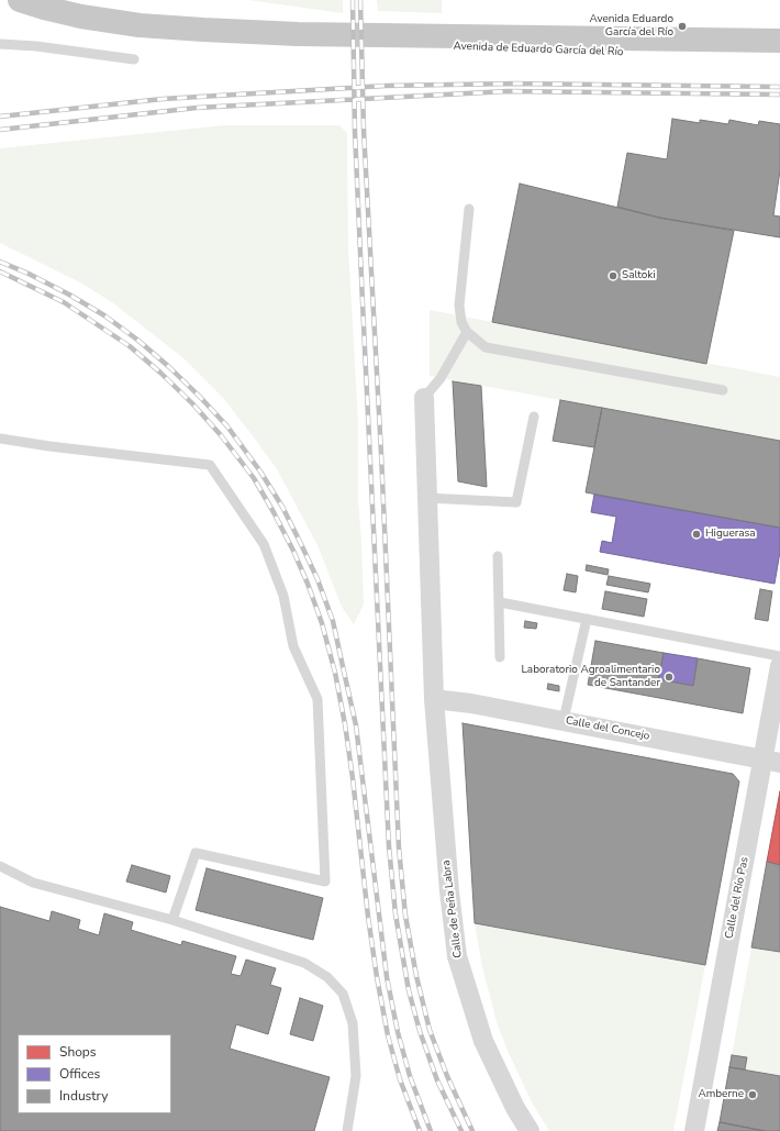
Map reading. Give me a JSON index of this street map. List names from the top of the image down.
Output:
{
  "streets": {
    "highway": ["Avenida de Eduardo García del Río"],
    "street": ["Calle del Concejo", "Calle del Río Pas", "Calle de Peña Labra"]
  },
  "crossings": [
    ["Calle del Concejo", "Calle del Río Pas"],
    ["Calle del Concejo", "Calle de Peña Labra"]
  ],
  "places": [
    "Avenida Eduardo García del Río",
    "Saltoki",
    "Higuerasa",
    "Laboratorio Agroalimentario de Santander",
    "Amberne"
  ],
  "legend": ["Shops", "Offices", "Industry"]
}
